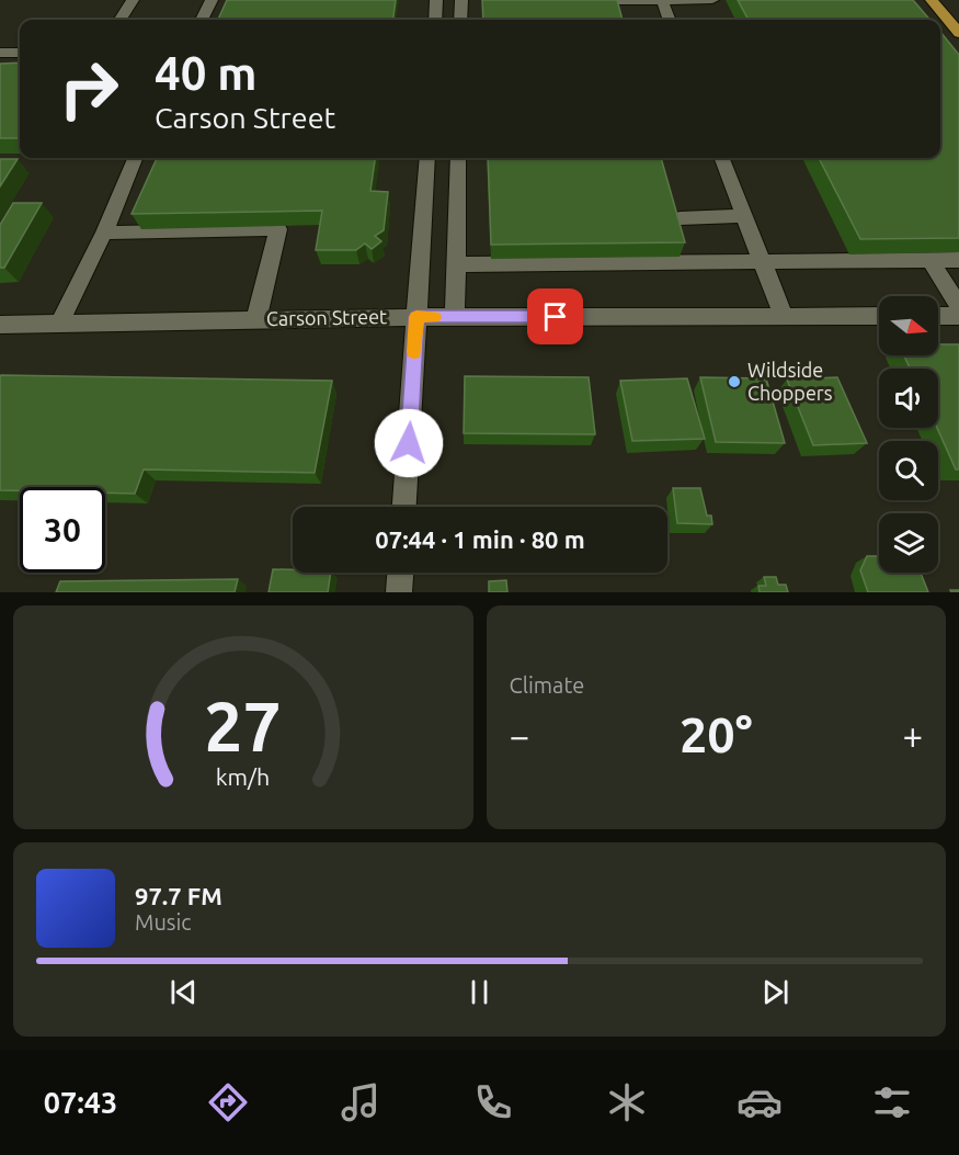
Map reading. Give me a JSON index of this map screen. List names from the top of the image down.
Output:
{
  "streets": {
    "street": ["Carson Street"]
  },
  "places": ["Wildside Choppers"],
  "north": "right",
  "page": {
    "turn": ["40 m", "Carson Street"],
    "limit": "30",
    "trip": "07:44 · 1 min · 80 m",
    "tile": "Climate",
    "heat": ["−", "20°", "+"],
    "song": ["97.7 FM", "Music"],
    "tabs": "07:43",
    "gauge": ["27", "km/h"]
  }
}
